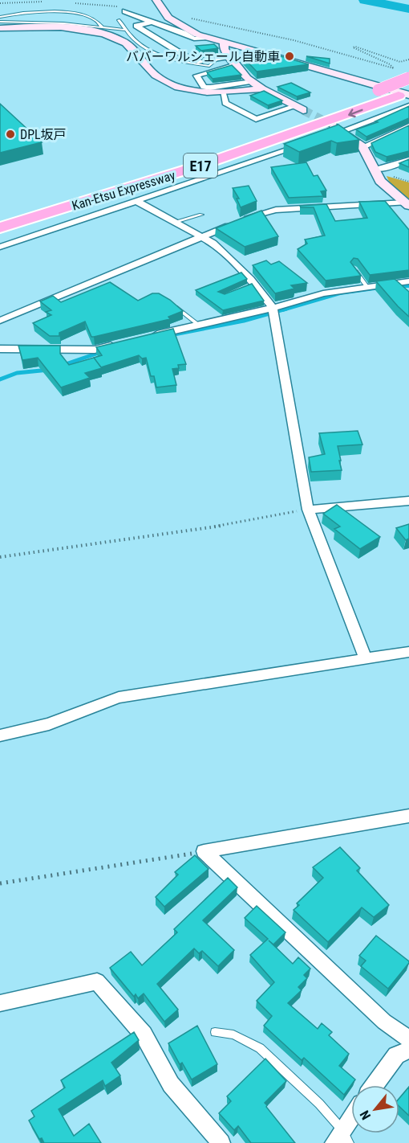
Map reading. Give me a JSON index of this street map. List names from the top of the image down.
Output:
{
  "streets": {
    "highway": ["E17", "Kan-Etsu Expressway"]
  },
  "places": ["ババーワルシェール自動車", "DPL坂戸"],
  "north": "bottom left"
}
